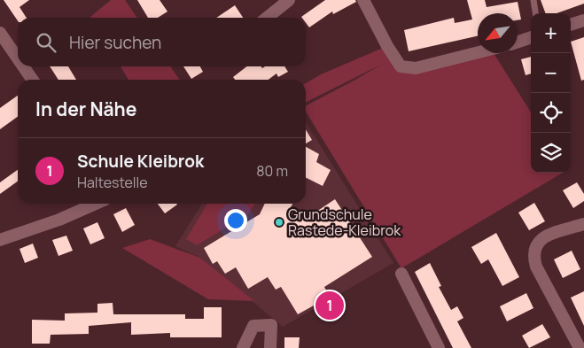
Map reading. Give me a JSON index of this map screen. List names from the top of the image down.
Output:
{
  "places": ["Grundschule Rastede-Kleibrok"],
  "north": "bottom left",
  "page": {
    "map_buttons": ["+", "−"],
    "search": "Hier suchen",
    "heading": "In der Nähe",
    "list": [
      {
        "mark": "1",
        "name": "Schule Kleibrok",
        "note": "Haltestelle",
        "value": "80 m"
      }
    ],
    "pins": "1"
  }
}
